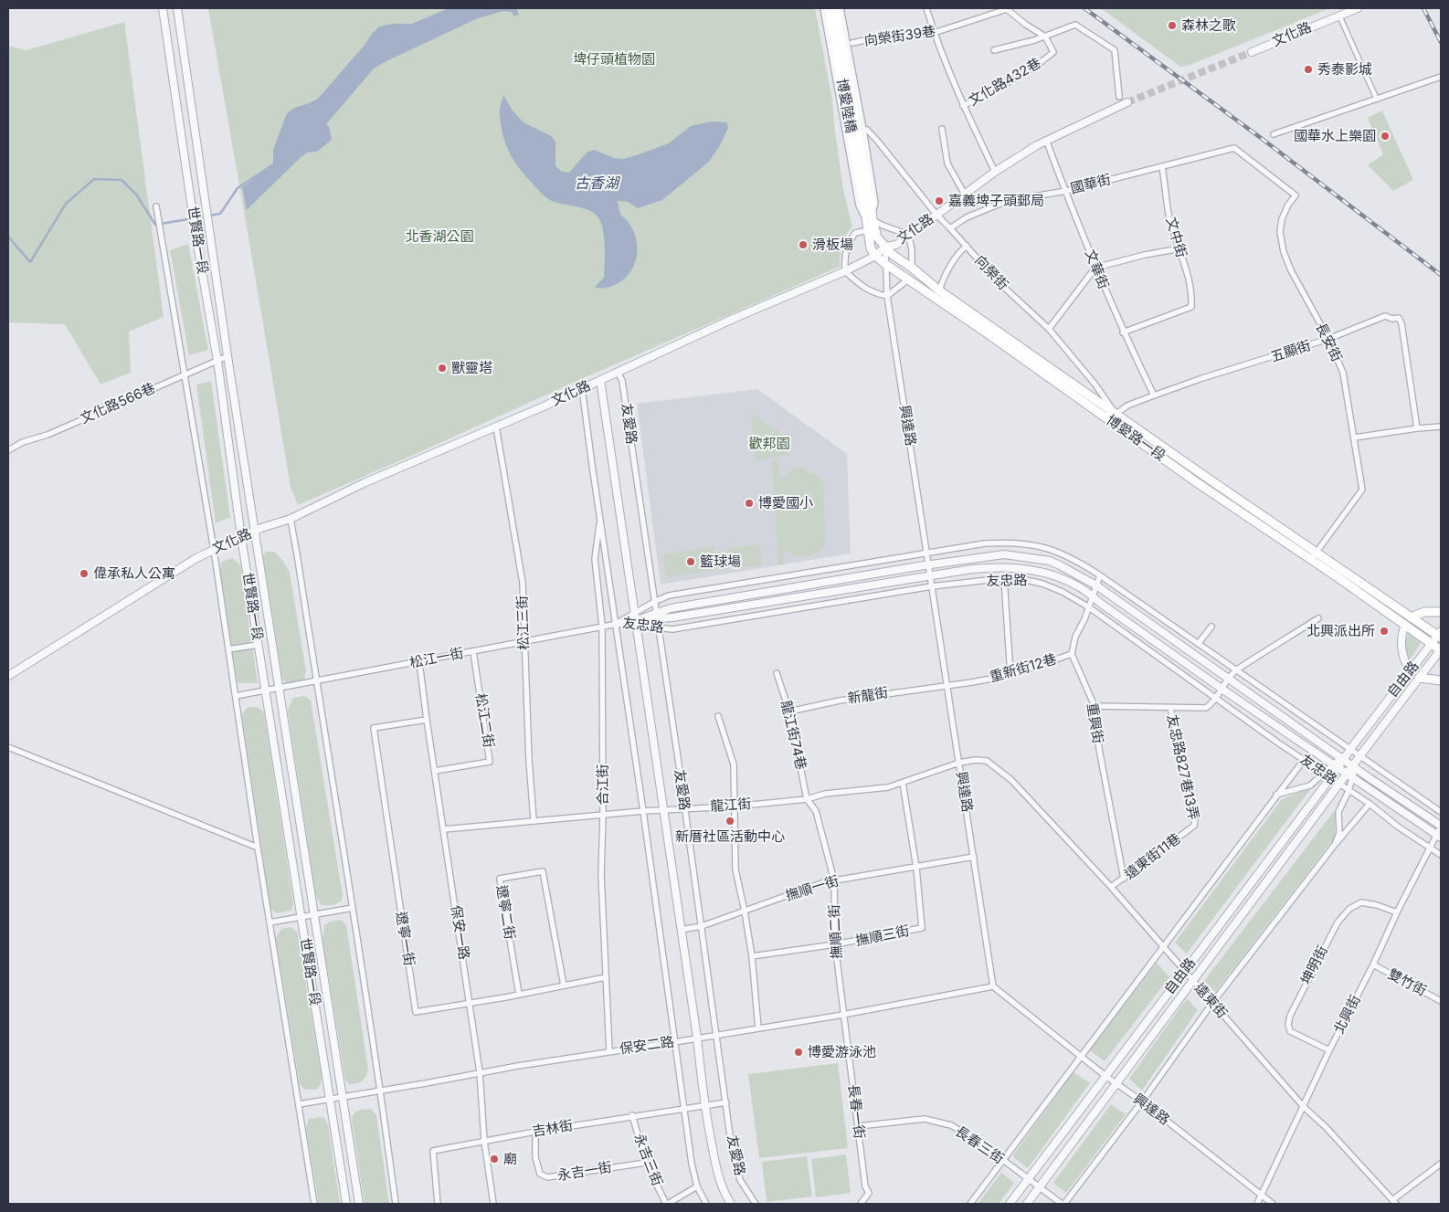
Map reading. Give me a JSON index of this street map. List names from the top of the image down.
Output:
{
  "streets": {
    "main road": ["博愛陸橋", "博愛路一段"],
    "street": [
      "文化路",
      "向榮街39巷",
      "文化路432巷",
      "國華街",
      "文中街",
      "世賢路一段",
      "文華街",
      "向榮街",
      "長安街",
      "五顯街",
      "文化路566巷",
      "友愛路",
      "興達路",
      "友忠路",
      "松江三街",
      "松江一街",
      "重新街12巷",
      "自由路",
      "新龍街",
      "松江二街",
      "重興街",
      "龍江街74巷",
      "友忠路827巷13弄",
      "合江街",
      "龍江街",
      "遠東街11巷",
      "撫順一街",
      "遼寧二街",
      "撫順二街",
      "保安一路",
      "撫順三街",
      "遼寧一街",
      "坤明街",
      "雙竹街",
      "遠東街",
      "北興街",
      "保安二路",
      "長春一街",
      "吉林街",
      "長春三街",
      "永吉三街",
      "永吉一街"
    ]
  },
  "crossings": [
    ["文化路", "文化路432巷"],
    ["文化路", "世賢路一段"],
    ["文化路", "文華街"],
    ["文化路", "向榮街"],
    ["文化路", "友愛路"],
    ["文化路", "興達路"],
    ["文化路", "博愛路一段"],
    ["文化路", "松江三街"],
    ["向榮街39巷", "文化路432巷"],
    ["博愛陸橋", "博愛路一段"],
    ["國華街", "文中街"],
    ["國華街", "文華街"],
    ["國華街", "向榮街"],
    ["國華街", "長安街"],
    ["文中街", "文華街"],
    ["世賢路一段", "文化路566巷"],
    ["世賢路一段", "松江一街"],
    ["世賢路一段", "保安二路"],
    ["文華街", "五顯街"],
    ["向榮街", "五顯街"],
    ["向榮街", "博愛路一段"],
    ["長安街", "五顯街"],
    ["長安街", "博愛路一段"],
    ["五顯街", "博愛路一段"],
    ["友愛路", "友忠路"],
    ["友愛路", "松江一街"],
    ["友愛路", "龍江街"],
    ["友愛路", "撫順一街"],
    ["友愛路", "保安二路"],
    ["友愛路", "吉林街"],
    ["興達路", "博愛路一段"],
    ["興達路", "友忠路"],
    ["興達路", "重新街12巷"],
    ["興達路", "自由路"],
    ["興達路", "新龍街"],
    ["興達路", "龍江街"],
    ["興達路", "撫順一街"],
    ["興達路", "遠東街"],
    ["興達路", "北興街"],
    ["興達路", "保安二路"],
    ["博愛路一段", "自由路"],
    ["友忠路", "松江一街"],
    ["友忠路", "自由路"],
    ["友忠路", "北興街"],
    ["松江三街", "松江一街"],
    ["松江三街", "龍江街"],
    ["松江一街", "松江二街"],
    ["松江一街", "合江街"],
    ["松江一街", "保安一路"],
    ["重新街12巷", "新龍街"],
    ["重新街12巷", "重興街"],
    ["自由路", "遠東街"],
    ["自由路", "長春三街"],
    ["新龍街", "龍江街74巷"],
    ["松江二街", "保安一路"],
    ["重興街", "遠東街11巷"],
    ["龍江街74巷", "龍江街"],
    ["龍江街74巷", "撫順二街"],
    ["友忠路827巷13弄", "遠東街11巷"],
    ["合江街", "龍江街"],
    ["合江街", "遼寧一街"],
    ["合江街", "保安二路"],
    ["龍江街", "撫順二街"],
    ["龍江街", "保安一路"],
    ["龍江街", "撫順三街"],
    ["龍江街", "遠東街"],
    ["遠東街11巷", "遠東街"],
    ["撫順一街", "撫順二街"],
    ["撫順一街", "撫順三街"],
    ["遼寧二街", "遼寧一街"],
    ["撫順二街", "撫順三街"],
    ["撫順二街", "保安二路"],
    ["撫順二街", "長春一街"],
    ["保安一路", "遼寧一街"],
    ["保安一路", "保安二路"],
    ["保安一路", "吉林街"],
    ["坤明街", "北興街"],
    ["雙竹街", "北興街"],
    ["遠東街", "北興街"],
    ["保安二路", "長春一街"],
    ["長春一街", "長春三街"],
    ["吉林街", "永吉三街"],
    ["吉林街", "永吉一街"],
    ["永吉三街", "永吉一街"]
  ],
  "water": ["古香湖"],
  "parks": ["埤仔頭植物園", "北香湖公園", "歡邦園"],
  "places": [
    "森林之歌",
    "秀泰影城",
    "國華水上樂園",
    "嘉義埤子頭郵局",
    "滑板場",
    "獸靈塔",
    "博愛國小",
    "籃球場",
    "偉承私人公寓",
    "北興派出所",
    "新厝社區活動中心",
    "博愛游泳池",
    "廟"
  ]
}
